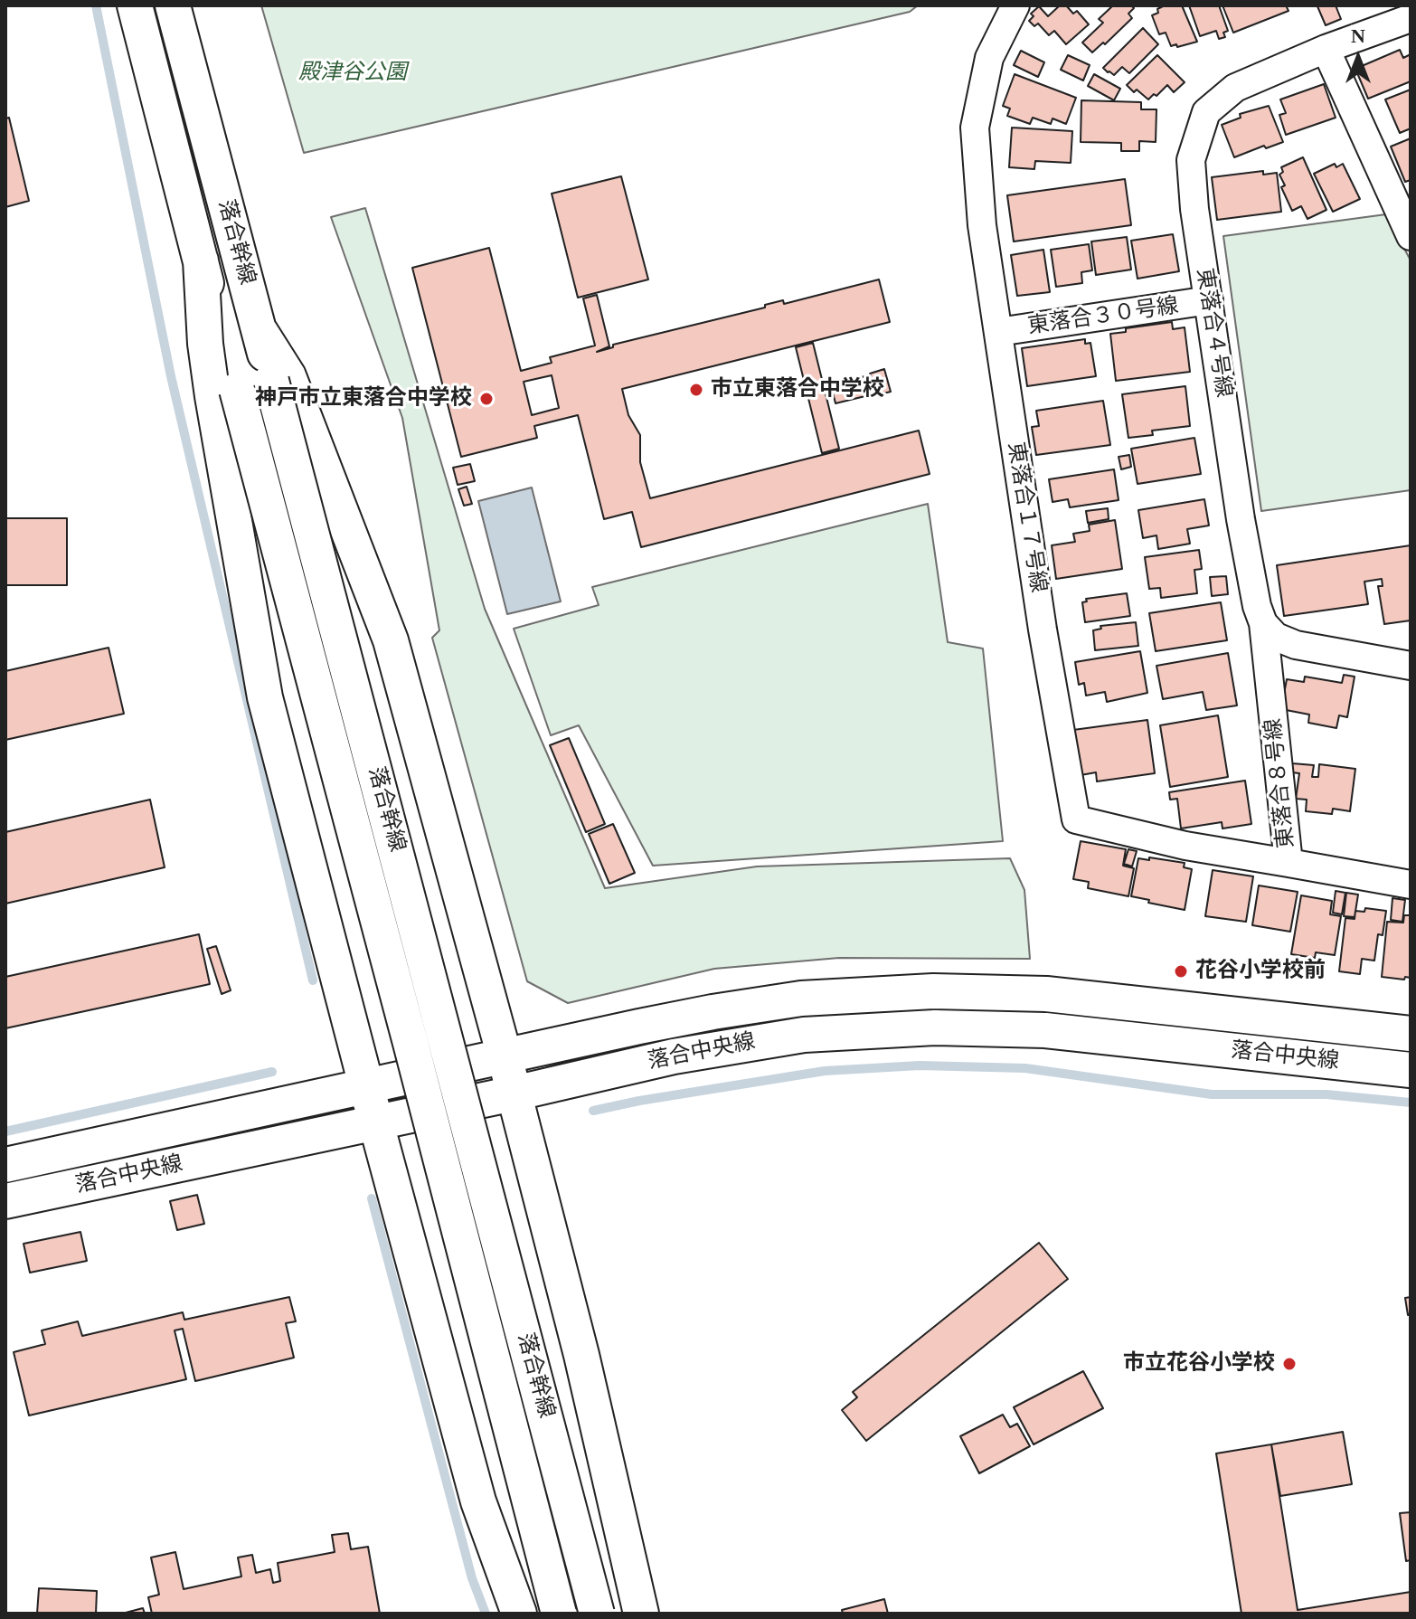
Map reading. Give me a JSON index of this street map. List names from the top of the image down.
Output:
{
  "streets": {
    "street": [
      "落合幹線",
      "東落合３０号線",
      "東落合４号線",
      "東落合１７号線",
      "東落合８号線",
      "落合中央線"
    ]
  },
  "crossings": [
    ["東落合３０号線", "東落合４号線"],
    ["東落合３０号線", "東落合１７号線"],
    ["東落合４号線", "東落合８号線"],
    ["東落合１７号線", "東落合８号線"]
  ],
  "parks": ["殿津谷公園"],
  "places": [
    "市立東落合中学校",
    "神戸市立東落合中学校",
    "花谷小学校前",
    "市立花谷小学校"
  ],
  "north": "top"
}
